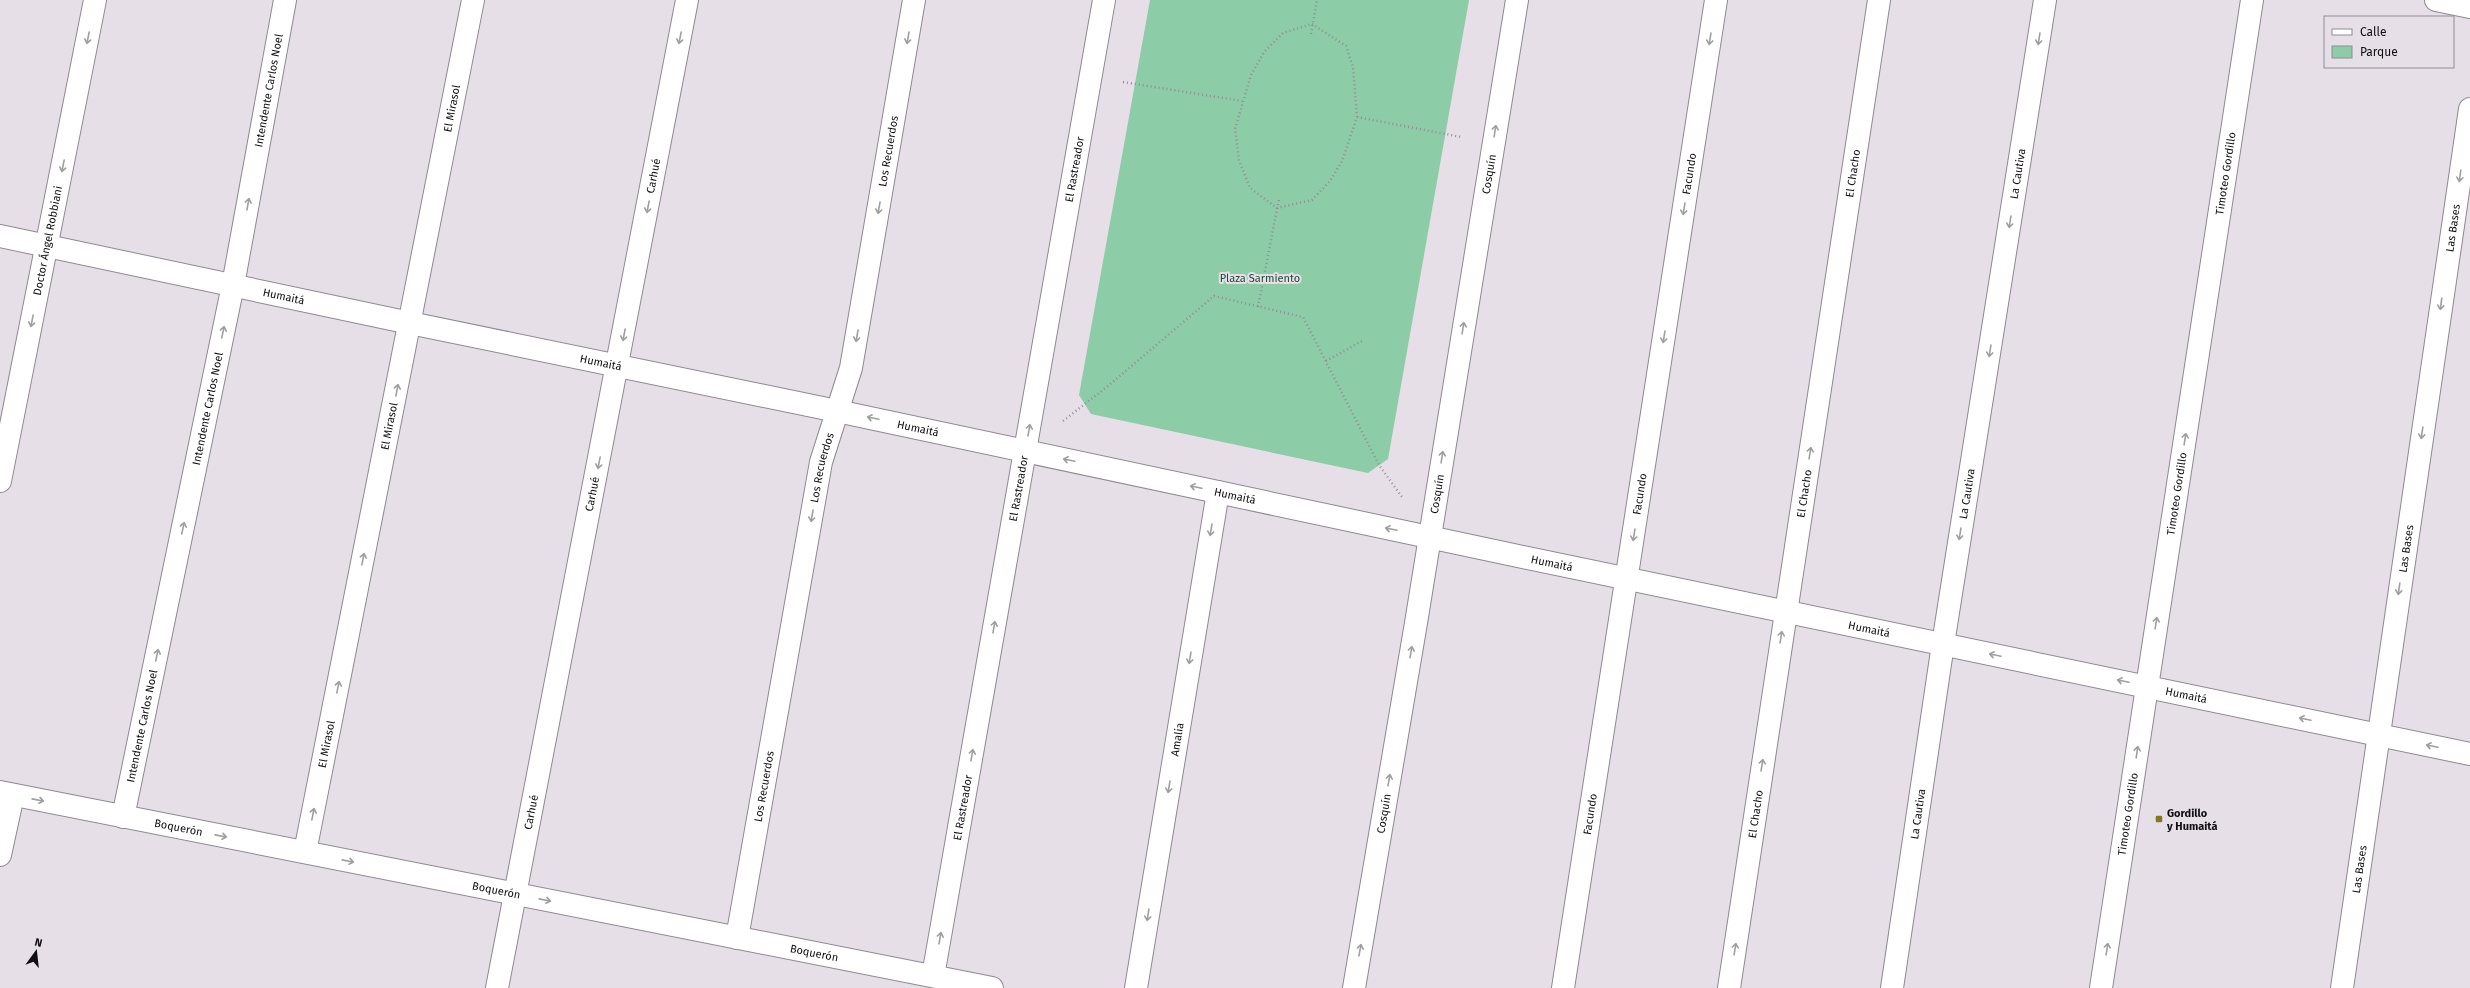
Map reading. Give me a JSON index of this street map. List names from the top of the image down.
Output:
{
  "streets": {
    "street": [
      "Intendente Carlos Noel",
      "El Mirasol",
      "Los Recuerdos",
      "El Rastreador",
      "Cosquín",
      "Facundo",
      "El Chacho",
      "La Cautiva",
      "Timoteo Gordillo",
      "Carhué",
      "Las Bases",
      "Doctor Ángel Robbiani",
      "Humaitá",
      "Amalia",
      "Boquerón"
    ]
  },
  "crossings": [
    ["Intendente Carlos Noel", "Humaitá"],
    ["Intendente Carlos Noel", "Boquerón"],
    ["El Mirasol", "Humaitá"],
    ["El Mirasol", "Boquerón"],
    ["Los Recuerdos", "Humaitá"],
    ["Los Recuerdos", "Boquerón"],
    ["El Rastreador", "Humaitá"],
    ["El Rastreador", "Boquerón"],
    ["Cosquín", "Humaitá"],
    ["Facundo", "Humaitá"],
    ["El Chacho", "Humaitá"],
    ["La Cautiva", "Humaitá"],
    ["Timoteo Gordillo", "Humaitá"],
    ["Carhué", "Humaitá"],
    ["Carhué", "Boquerón"],
    ["Las Bases", "Humaitá"],
    ["Doctor Ángel Robbiani", "Humaitá"],
    ["Humaitá", "Amalia"]
  ],
  "one_way": [
    "Intendente Carlos Noel",
    "El Mirasol",
    "Los Recuerdos",
    "El Rastreador",
    "Cosquín",
    "Facundo",
    "El Chacho",
    "La Cautiva",
    "Timoteo Gordillo",
    "Carhué",
    "Las Bases",
    "Doctor Ángel Robbiani",
    "Humaitá",
    "Amalia",
    "Boquerón"
  ],
  "parks": ["Plaza Sarmiento"],
  "places": {
    "transit": ["Gordillo y Humaitá"]
  },
  "legend": ["Calle", "Parque"],
  "north": "top"
}
